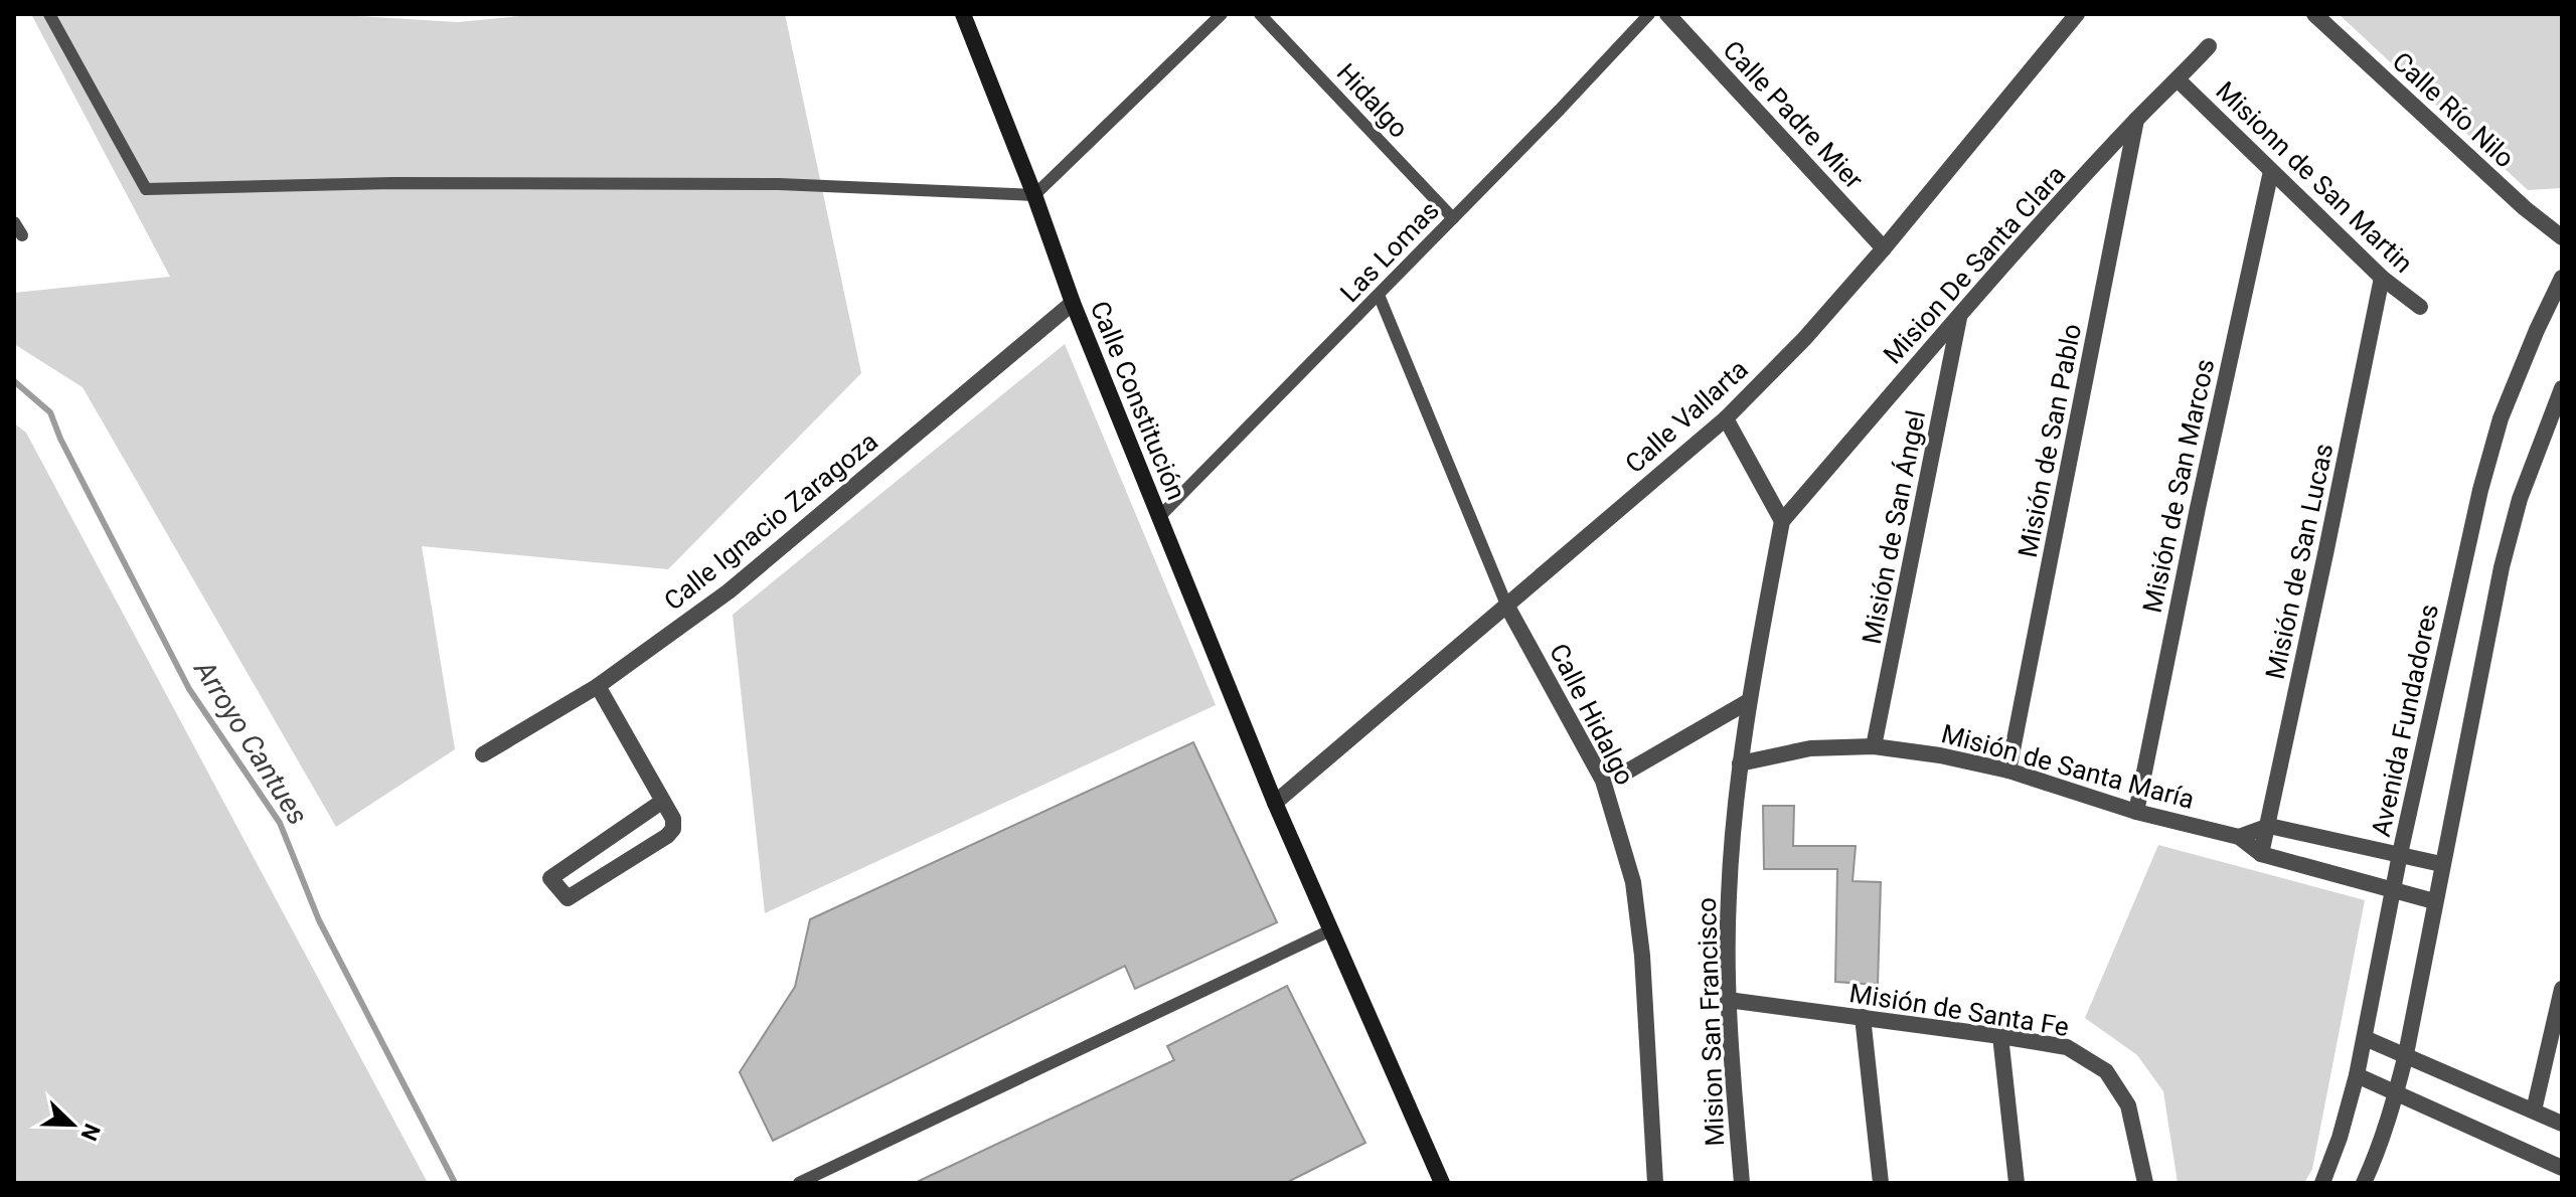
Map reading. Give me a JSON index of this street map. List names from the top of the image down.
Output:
{
  "streets": {
    "main road": ["Calle Constitución"],
    "street": [
      "Calle Río Nilo",
      "Calle Padre Mier",
      "Misionn de San Martin",
      "Mision De Santa Clara",
      "Calle Vallarta",
      "Misión de San Pablo",
      "Misión de San Marcos",
      "Calle Ignacio Zaragoza",
      "Misión de San Ángel",
      "Misión de San Lucas",
      "Calle Hidalgo",
      "Avenida Fundadores",
      "Misión de Santa María",
      "Misión de Santa Fe",
      "Mision San Francisco"
    ],
    "lane": ["Hidalgo", "Las Lomas"]
  },
  "crossings": [
    ["Hidalgo", "Las Lomas"],
    ["Calle Padre Mier", "Calle Vallarta"],
    ["Misionn de San Martin", "Mision De Santa Clara"],
    ["Misionn de San Martin", "Misión de San Marcos"],
    ["Misionn de San Martin", "Misión de San Lucas"],
    ["Las Lomas", "Calle Constitución"],
    ["Las Lomas", "Calle Hidalgo"],
    ["Mision De Santa Clara", "Misión de San Pablo"],
    ["Mision De Santa Clara", "Misión de San Ángel"],
    ["Mision De Santa Clara", "Mision San Francisco"],
    ["Calle Constitución", "Calle Vallarta"],
    ["Calle Constitución", "Calle Ignacio Zaragoza"],
    ["Calle Vallarta", "Calle Hidalgo"],
    ["Misión de San Pablo", "Misión de Santa María"],
    ["Misión de San Marcos", "Misión de Santa María"],
    ["Misión de San Ángel", "Misión de Santa María"],
    ["Misión de Santa María", "Mision San Francisco"],
    ["Misión de Santa Fe", "Mision San Francisco"]
  ],
  "water": ["Arroyo Cantues"],
  "north": "bottom right"
}
